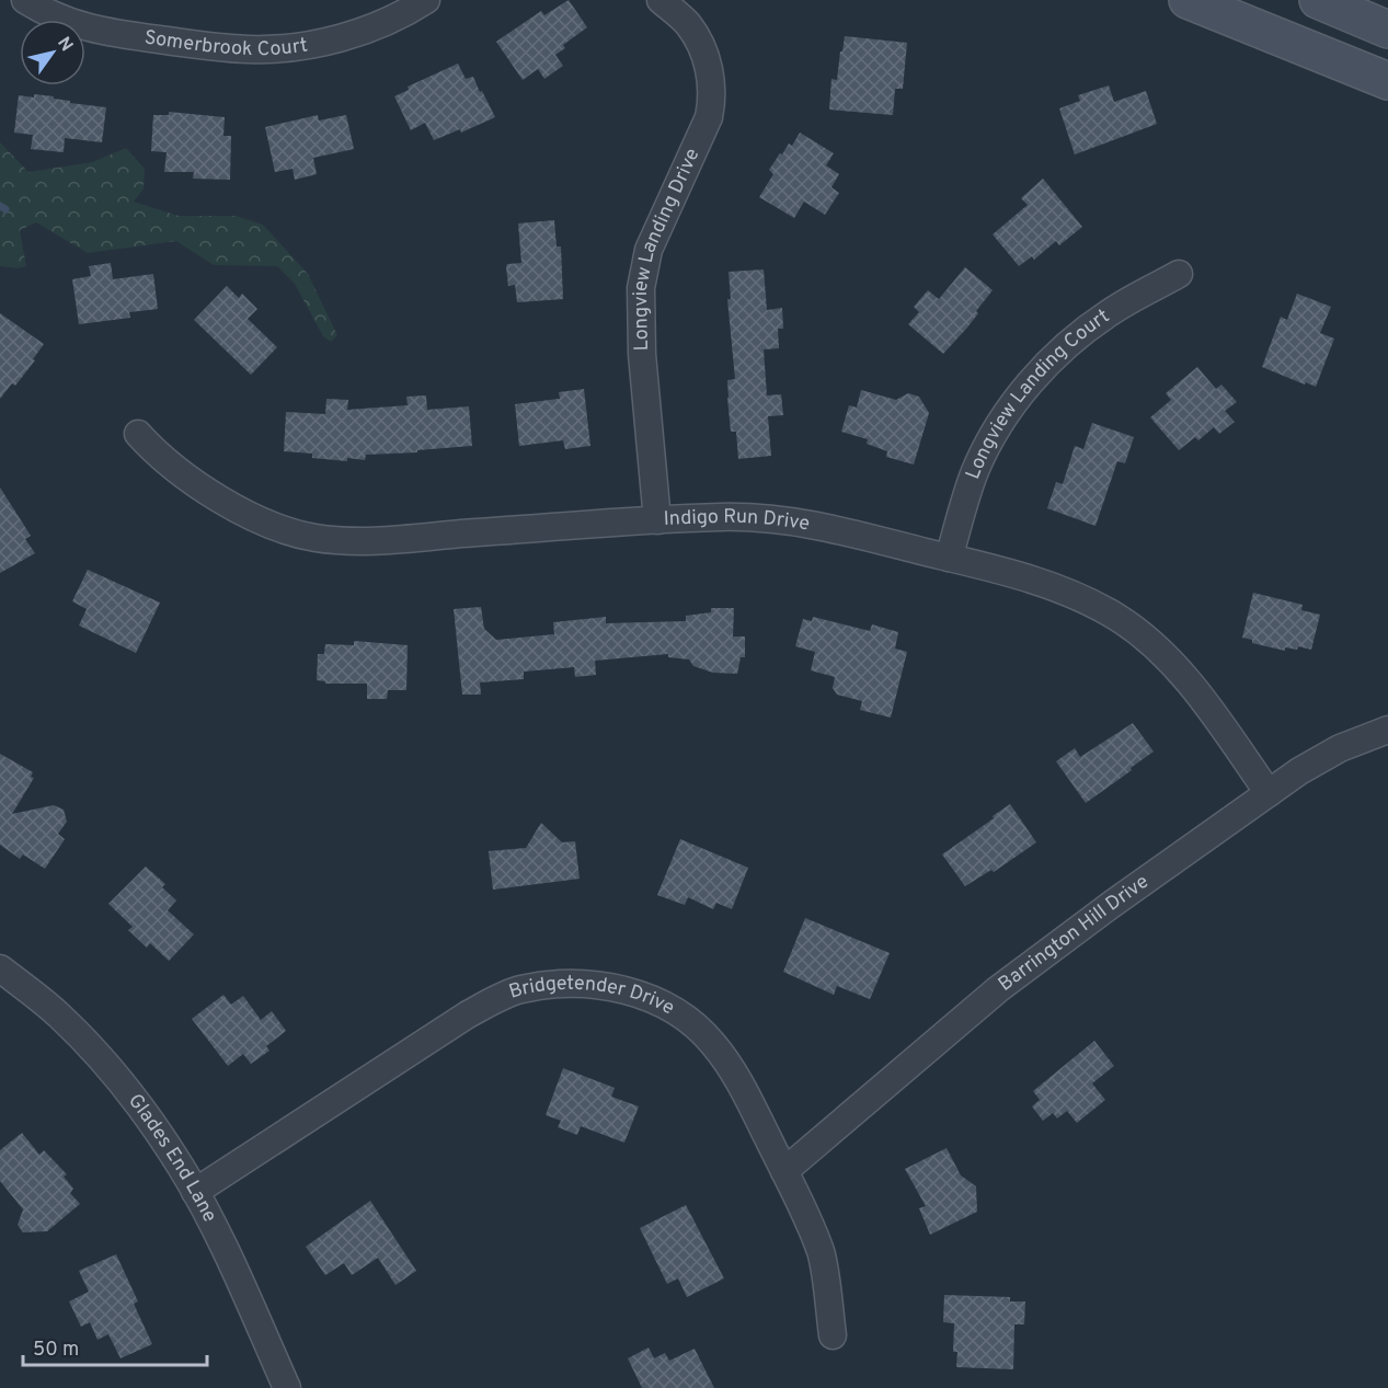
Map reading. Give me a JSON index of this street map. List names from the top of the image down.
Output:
{
  "streets": {
    "street": [
      "Somerbrook Court",
      "Longview Landing Drive",
      "Longview Landing Court",
      "Indigo Run Drive",
      "Barrington Hill Drive",
      "Bridgetender Drive",
      "Glades End Lane"
    ]
  },
  "crossings": [
    ["Longview Landing Drive", "Indigo Run Drive"],
    ["Longview Landing Court", "Indigo Run Drive"],
    ["Indigo Run Drive", "Barrington Hill Drive"],
    ["Barrington Hill Drive", "Bridgetender Drive"],
    ["Bridgetender Drive", "Glades End Lane"]
  ],
  "scale_bar": "50 m",
  "north": "top right"
}
